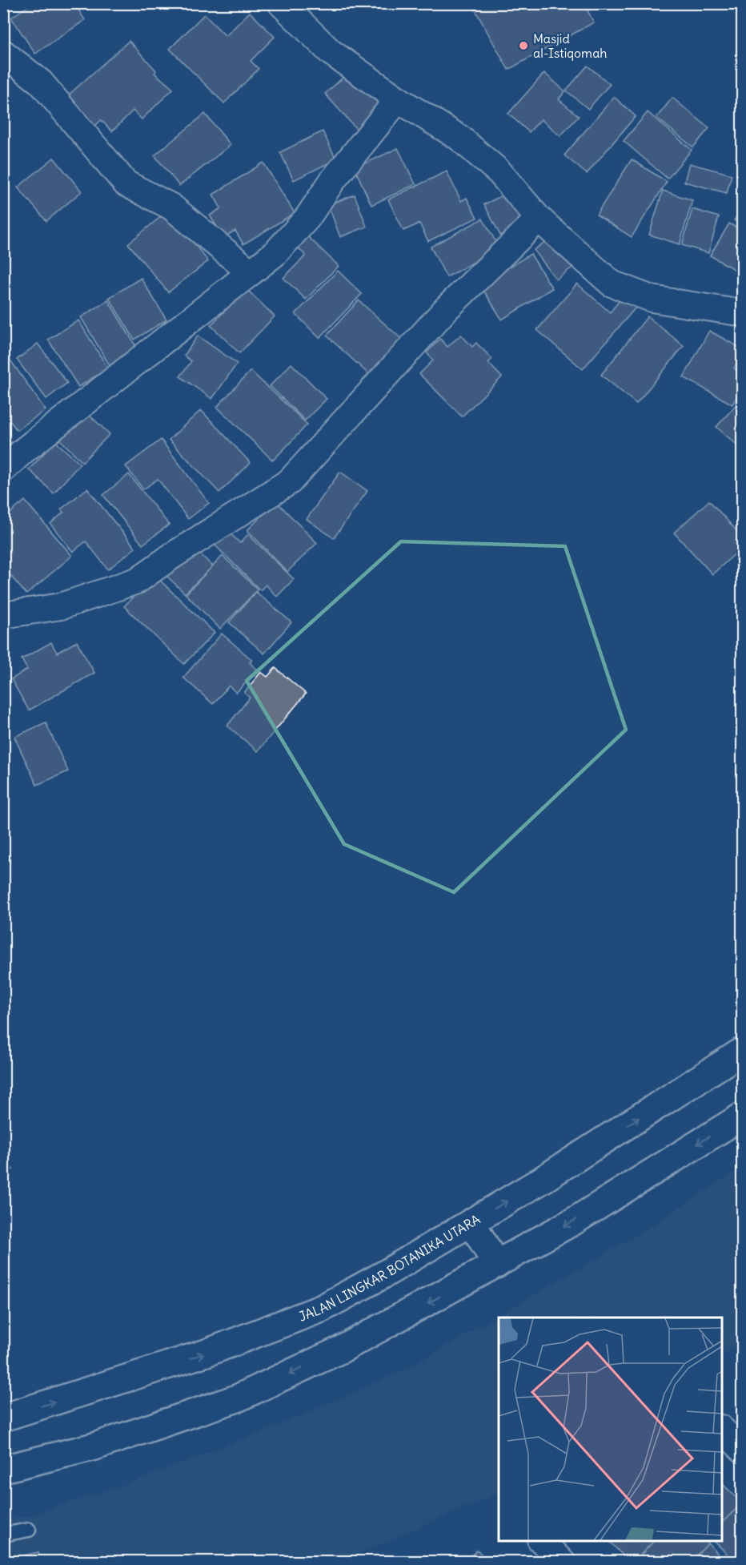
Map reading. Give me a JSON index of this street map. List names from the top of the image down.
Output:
{
  "streets": {
    "street": ["JALAN LINGKAR BOTANIKA UTARA"]
  },
  "places": ["Masjid al-Istiqomah"]
}
